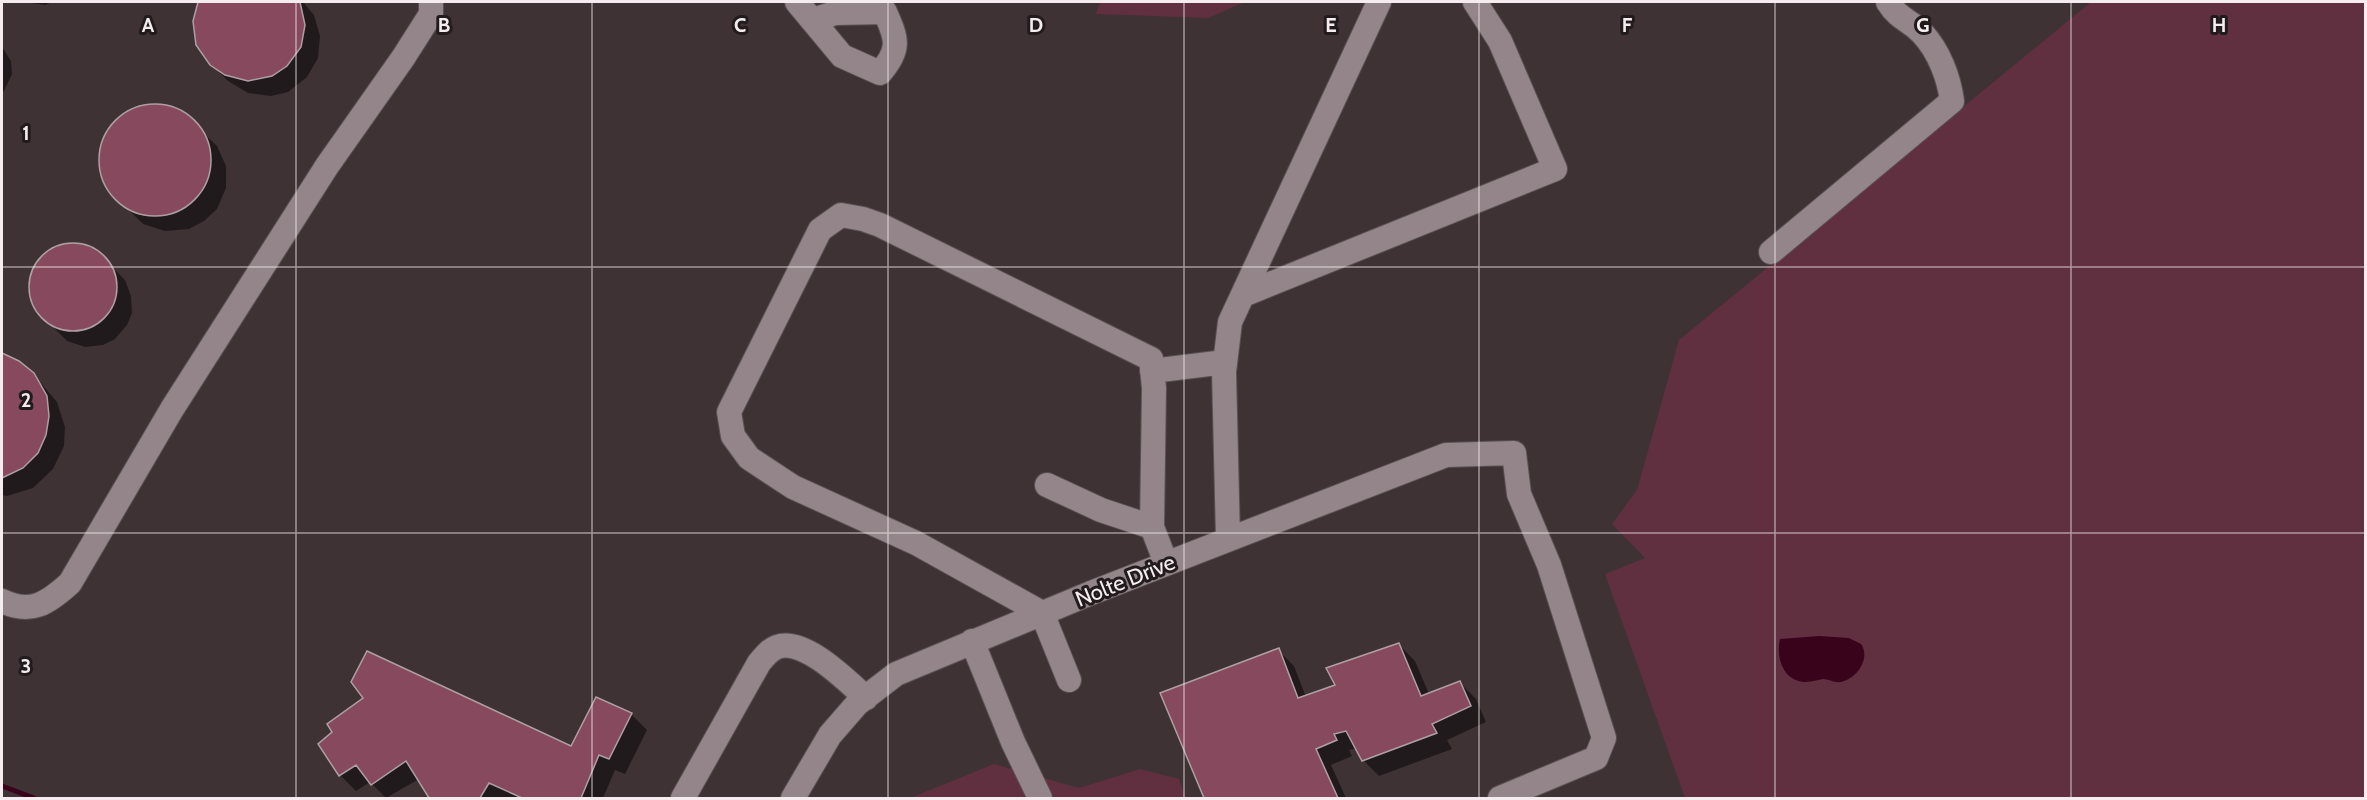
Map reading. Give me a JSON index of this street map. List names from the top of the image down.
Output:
{
  "streets": {
    "street": ["Nolte Drive"]
  },
  "grid": {
    "columns": [
      "A",
      "B",
      "C",
      "D",
      "E",
      "F",
      "G",
      "H"
    ],
    "rows": ["1", "2", "3"]
  }
}
